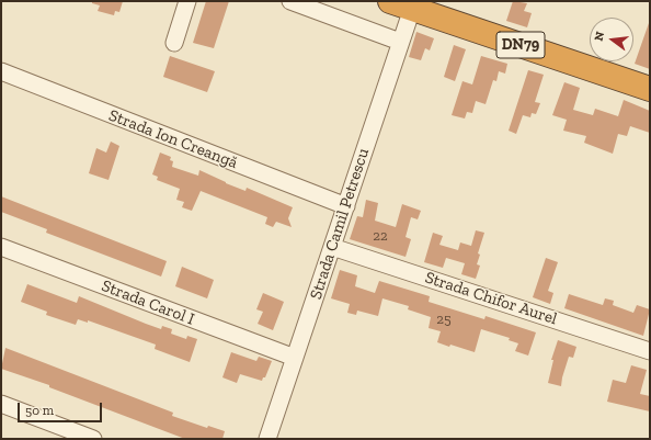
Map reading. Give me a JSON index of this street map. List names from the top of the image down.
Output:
{
  "streets": {
    "highway": ["DN79"],
    "street": [
      "Strada Ion Creangă",
      "Strada Camil Petrescu",
      "Strada Chifor Aurel",
      "Strada Carol I"
    ]
  },
  "crossings": [
    ["DN79", "Strada Camil Petrescu"],
    ["Strada Ion Creangă", "Strada Camil Petrescu"],
    ["Strada Camil Petrescu", "Strada Chifor Aurel"],
    ["Strada Camil Petrescu", "Strada Carol I"]
  ],
  "house_numbers": ["22", "25"],
  "scale_bar": "50 m",
  "north": "left"
}
